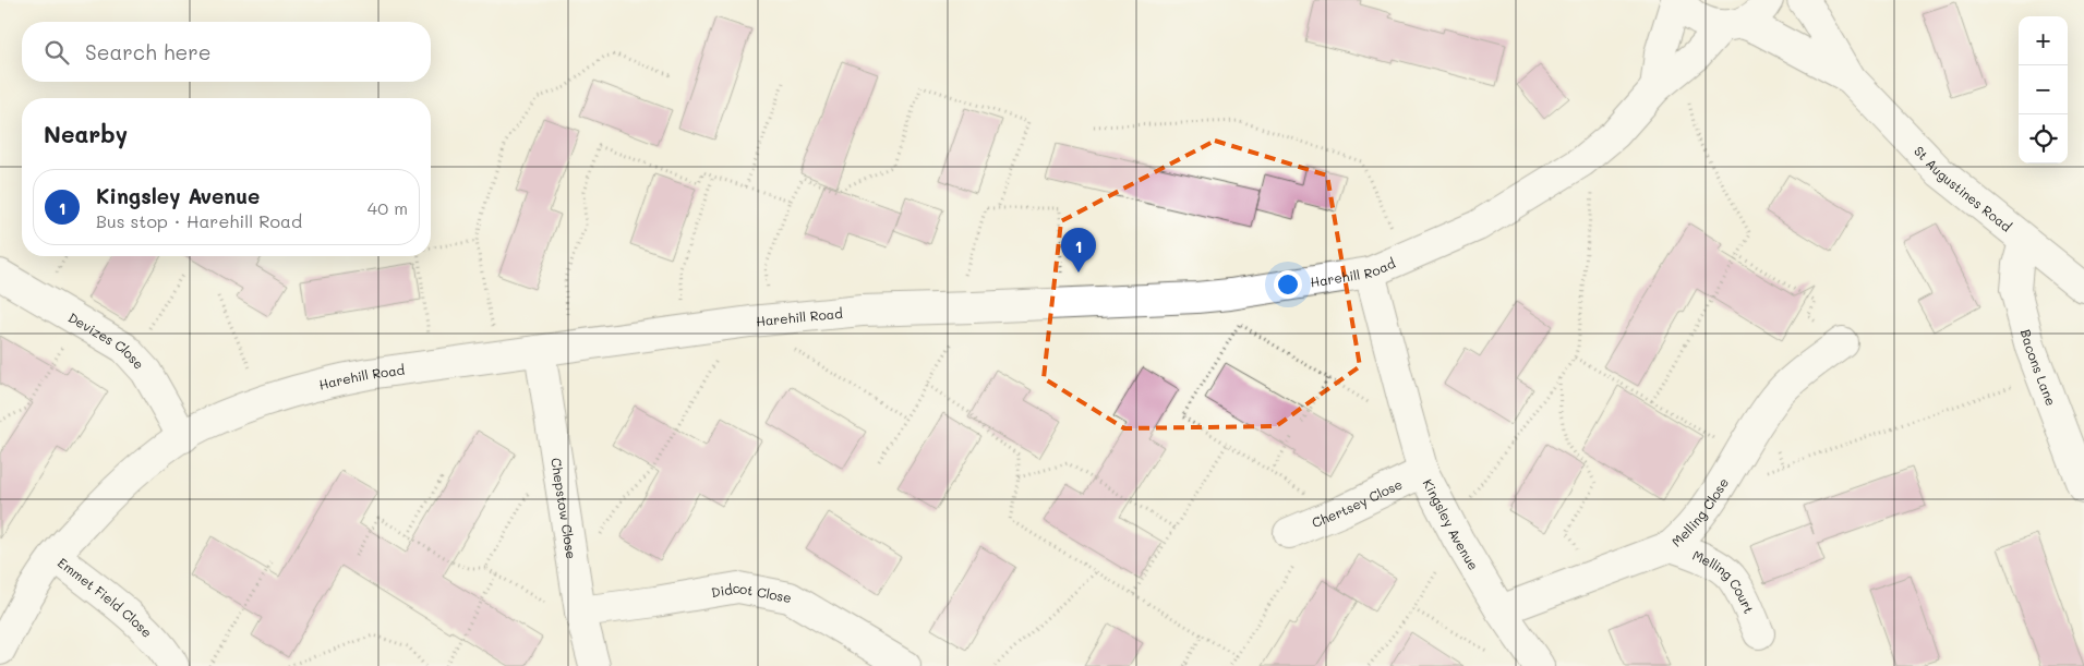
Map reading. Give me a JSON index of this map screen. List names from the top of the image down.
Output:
{
  "streets": {
    "street": [
      "St Augustines Road",
      "Harehill Road",
      "Devizes Close",
      "Bacons Lane",
      "Chertsey Close",
      "Chepstow Close",
      "Melling Close",
      "Kingsley Avenue",
      "Melling Court",
      "Emmet Field Close",
      "Didcot Close"
    ]
  },
  "crossings": [
    ["St Augustines Road", "Harehill Road"],
    ["St Augustines Road", "Bacons Lane"],
    ["Harehill Road", "Devizes Close"],
    ["Harehill Road", "Chepstow Close"],
    ["Harehill Road", "Kingsley Avenue"],
    ["Harehill Road", "Emmet Field Close"],
    ["Chertsey Close", "Kingsley Avenue"],
    ["Chepstow Close", "Didcot Close"],
    ["Melling Close", "Kingsley Avenue"],
    ["Melling Close", "Melling Court"]
  ],
  "page": {
    "map_buttons": ["+", "−"],
    "search": "Search here",
    "heading": "Nearby",
    "list": [
      {
        "mark": "1",
        "name": "Kingsley Avenue",
        "note": "Bus stop · Harehill Road",
        "value": "40 m"
      }
    ],
    "pins": "1"
  }
}
